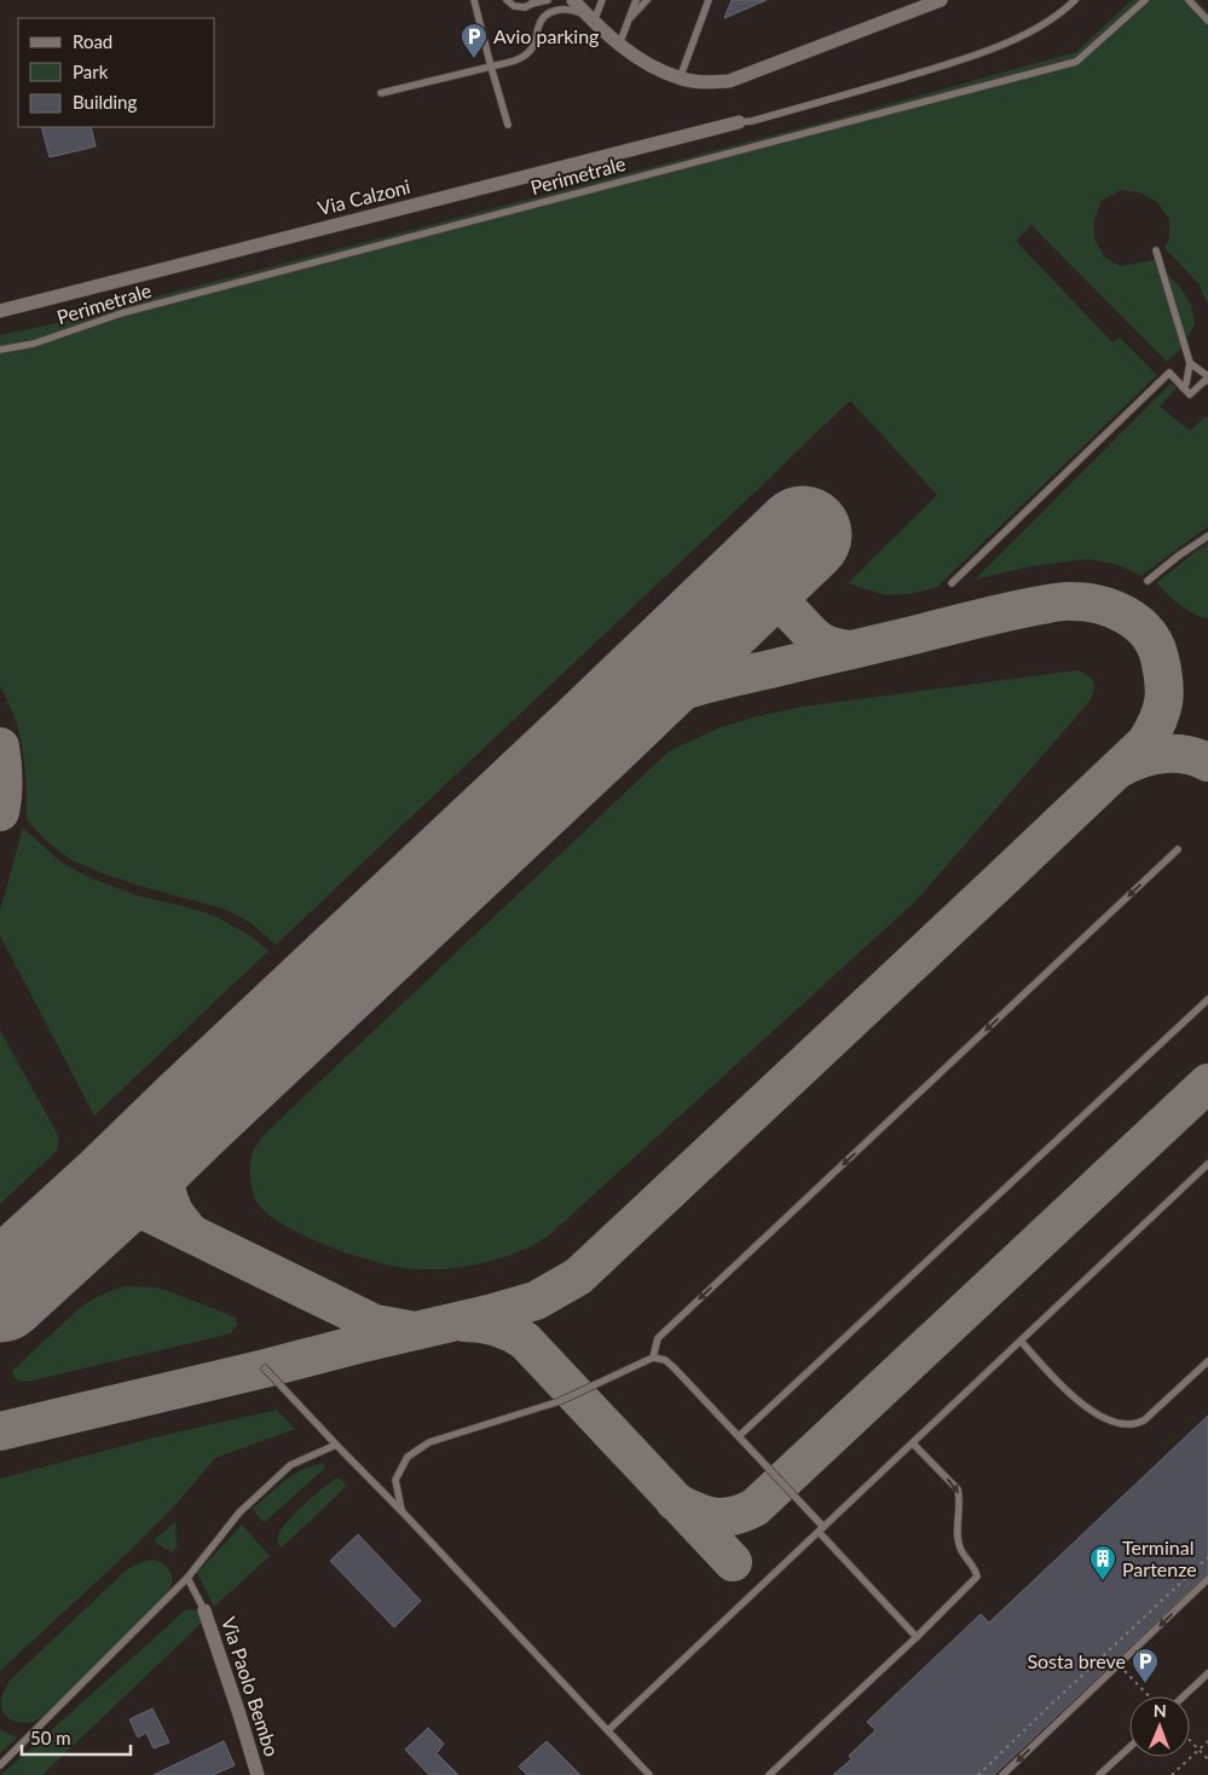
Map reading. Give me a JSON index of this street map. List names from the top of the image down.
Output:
{
  "streets": {
    "street": ["Via Calzoni", "Via Paolo Bembo"],
    "lane": ["Perimetrale"]
  },
  "places": {
    "parking": ["Avio parking", "Sosta breve"],
    "building": ["Terminal Partenze"]
  },
  "legend": ["Road", "Park", "Building"],
  "scale_bar": "50 m",
  "north": "top"
}
